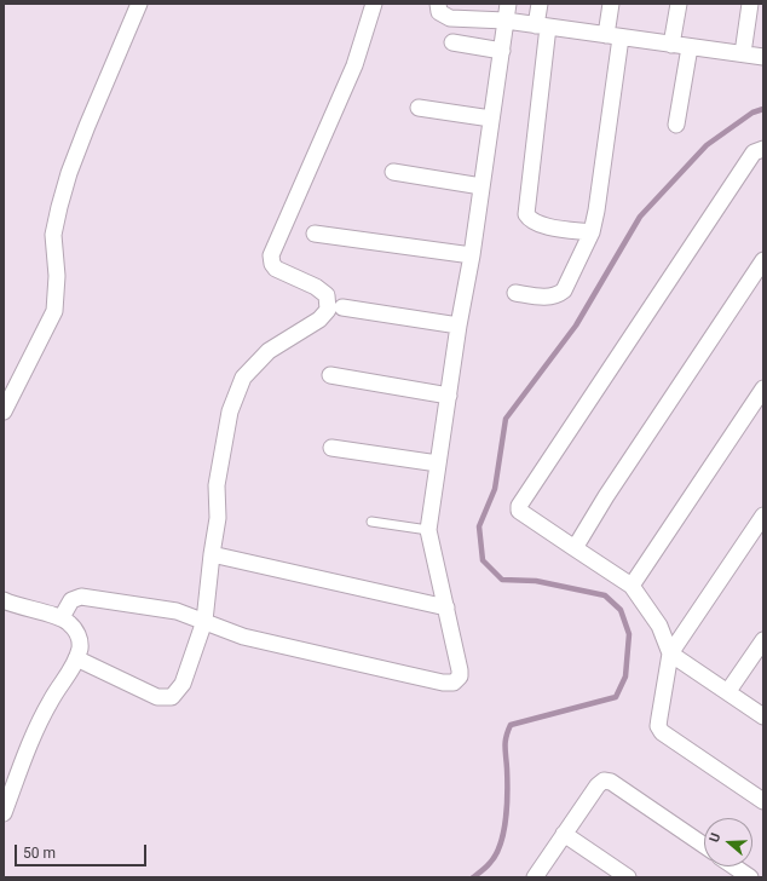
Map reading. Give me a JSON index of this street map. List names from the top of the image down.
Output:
{
  "scale_bar": "50 m",
  "north": "left"
}
